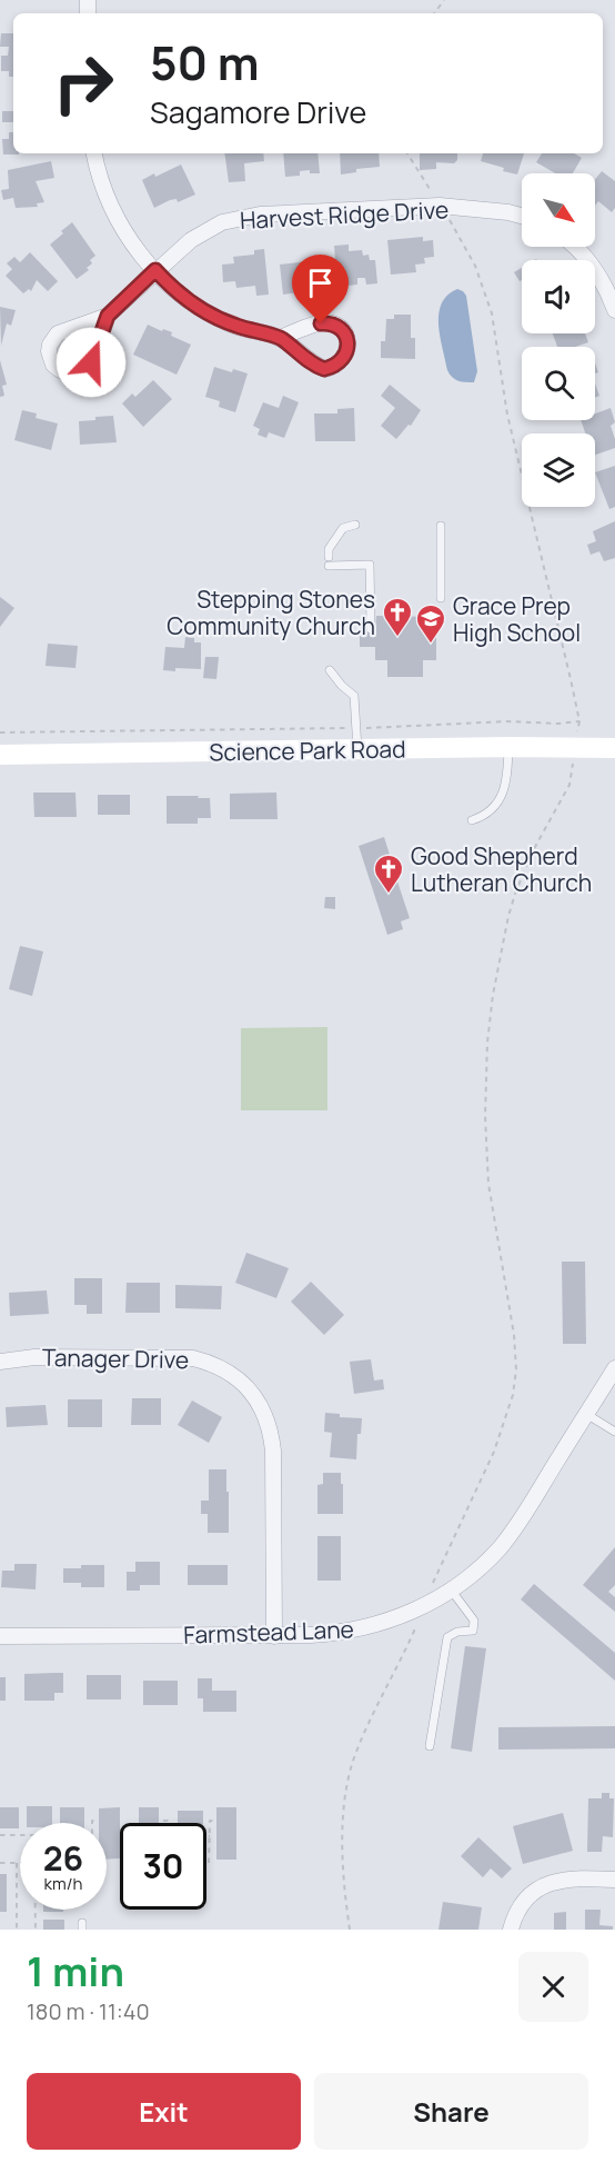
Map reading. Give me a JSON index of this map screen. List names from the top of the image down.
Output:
{
  "streets": {
    "main road": ["Science Park Road"],
    "street": ["Harvest Ridge Drive", "Tanager Drive", "Farmstead Lane"]
  },
  "crossings": [
    ["Tanager Drive", "Farmstead Lane"]
  ],
  "places": {
    "church": ["Stepping Stones Community Church", "Good Shepherd Lutheran Church"],
    "school or university": ["Grace Prep High School"]
  },
  "north": "bottom right",
  "page": {
    "turn": ["50 m", "Sagamore Drive"],
    "speed": "26 km/h",
    "limit": "30",
    "heading": ["1 min", "180 m · 11:40"],
    "buttons": ["Exit", "Share"]
  }
}
